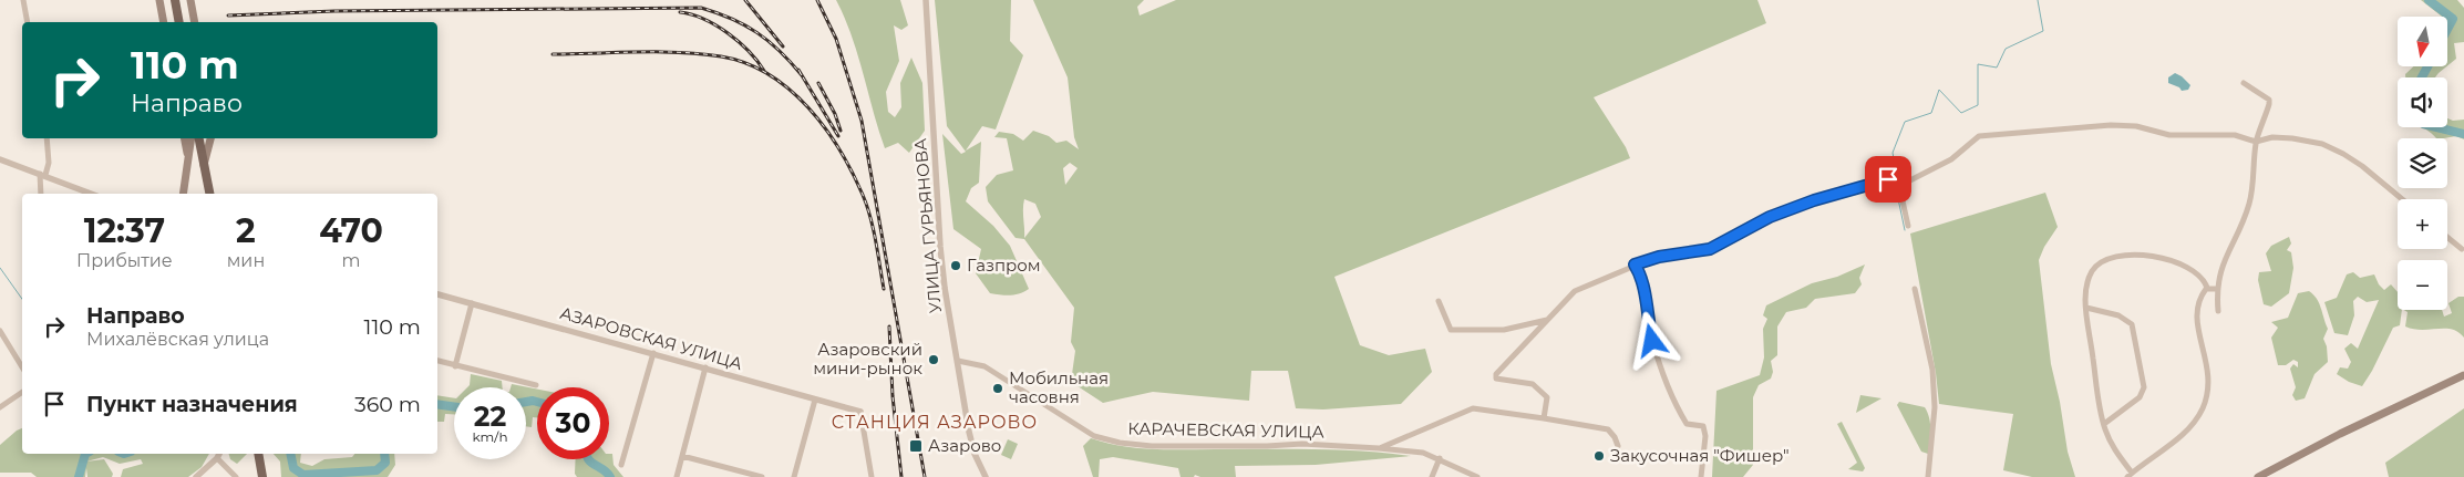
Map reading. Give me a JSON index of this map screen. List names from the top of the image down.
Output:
{
  "streets": {
    "street": ["УЛИЦА ГУРЬЯНОВА", "АЗАРОВСКАЯ УЛИЦА", "КАРАЧЕВСКАЯ УЛИЦА"]
  },
  "crossings": [
    ["УЛИЦА ГУРЬЯНОВА", "КАРАЧЕВСКАЯ УЛИЦА"]
  ],
  "districts": ["СТАНЦИЯ АЗАРОВО"],
  "places": {
    "other": [
      "Газпром",
      "Азаровский мини-рынок",
      "Мобильная часовня",
      "Закусочная \"Фишер\""
    ],
    "transit": ["Азарово"]
  },
  "north": "bottom",
  "page": {
    "map_buttons": ["+", "−"],
    "turn": ["110 m", "Направо"],
    "eta": [
      "12:37",
      "Прибытие",
      "2",
      "мин",
      "470",
      "m"
    ],
    "list": [
      {
        "name": "Направо",
        "note": "Михалёвская улица",
        "value": "110 m"
      },
      {
        "name": "Пункт назначения",
        "value": "360 m"
      }
    ],
    "speed": "22 km/h",
    "limit": "30"
  }
}
